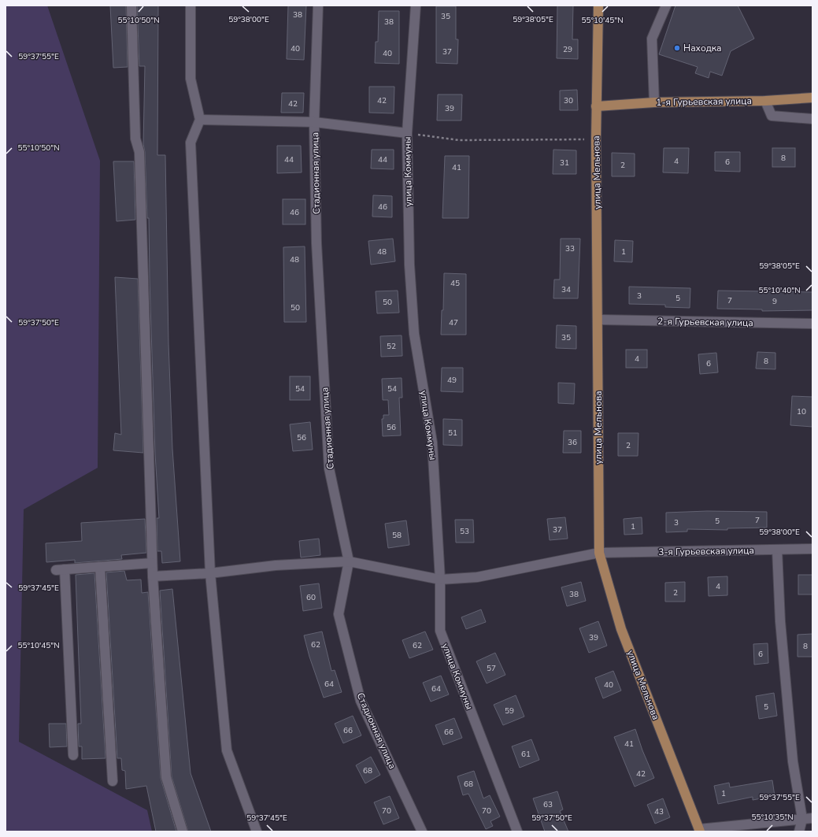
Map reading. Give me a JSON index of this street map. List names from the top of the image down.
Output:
{
  "streets": {
    "main road": ["1-я Гурьевская улица", "улица Мельнова"],
    "street": [
      "улица Коммуны",
      "Стадионная улица",
      "2-я Гурьевская улица",
      "3-я Гурьевская улица"
    ]
  },
  "crossings": [
    ["1-я Гурьевская улица", "улица Мельнова"],
    ["улица Коммуны", "3-я Гурьевская улица"],
    ["улица Мельнова", "2-я Гурьевская улица"],
    ["улица Мельнова", "3-я Гурьевская улица"],
    ["Стадионная улица", "3-я Гурьевская улица"]
  ],
  "places": ["Находка"],
  "house_numbers": [
    "38",
    "35",
    "38",
    "40",
    "29",
    "37",
    "40",
    "42",
    "30",
    "42",
    "39",
    "8",
    "44",
    "44",
    "4",
    "6",
    "31",
    "2",
    "41",
    "46",
    "46",
    "33",
    "48",
    "1",
    "48",
    "45",
    "34",
    "3",
    "5",
    "7",
    "9",
    "50",
    "50",
    "47",
    "35",
    "52",
    "4",
    "8",
    "6",
    "49",
    "54",
    "54",
    "10",
    "56",
    "51",
    "56",
    "36",
    "2",
    "7",
    "5",
    "3",
    "1",
    "37",
    "53",
    "58",
    "4",
    "2",
    "38",
    "60",
    "39",
    "62",
    "62",
    "8",
    "6",
    "57",
    "64",
    "40",
    "64",
    "5",
    "59",
    "66",
    "66",
    "41",
    "61",
    "68",
    "42",
    "68",
    "1",
    "63",
    "70",
    "70",
    "43"
  ],
  "coordinates": [
    "59°38'00\"E",
    "59°38'05\"E",
    "55°10'50\"N",
    "55°10'45\"N",
    "59°37'55\"E",
    "55°10'40\"N",
    "59°37'50\"E",
    "59°37'45\"E",
    "55°10'35\"N"
  ]
}
